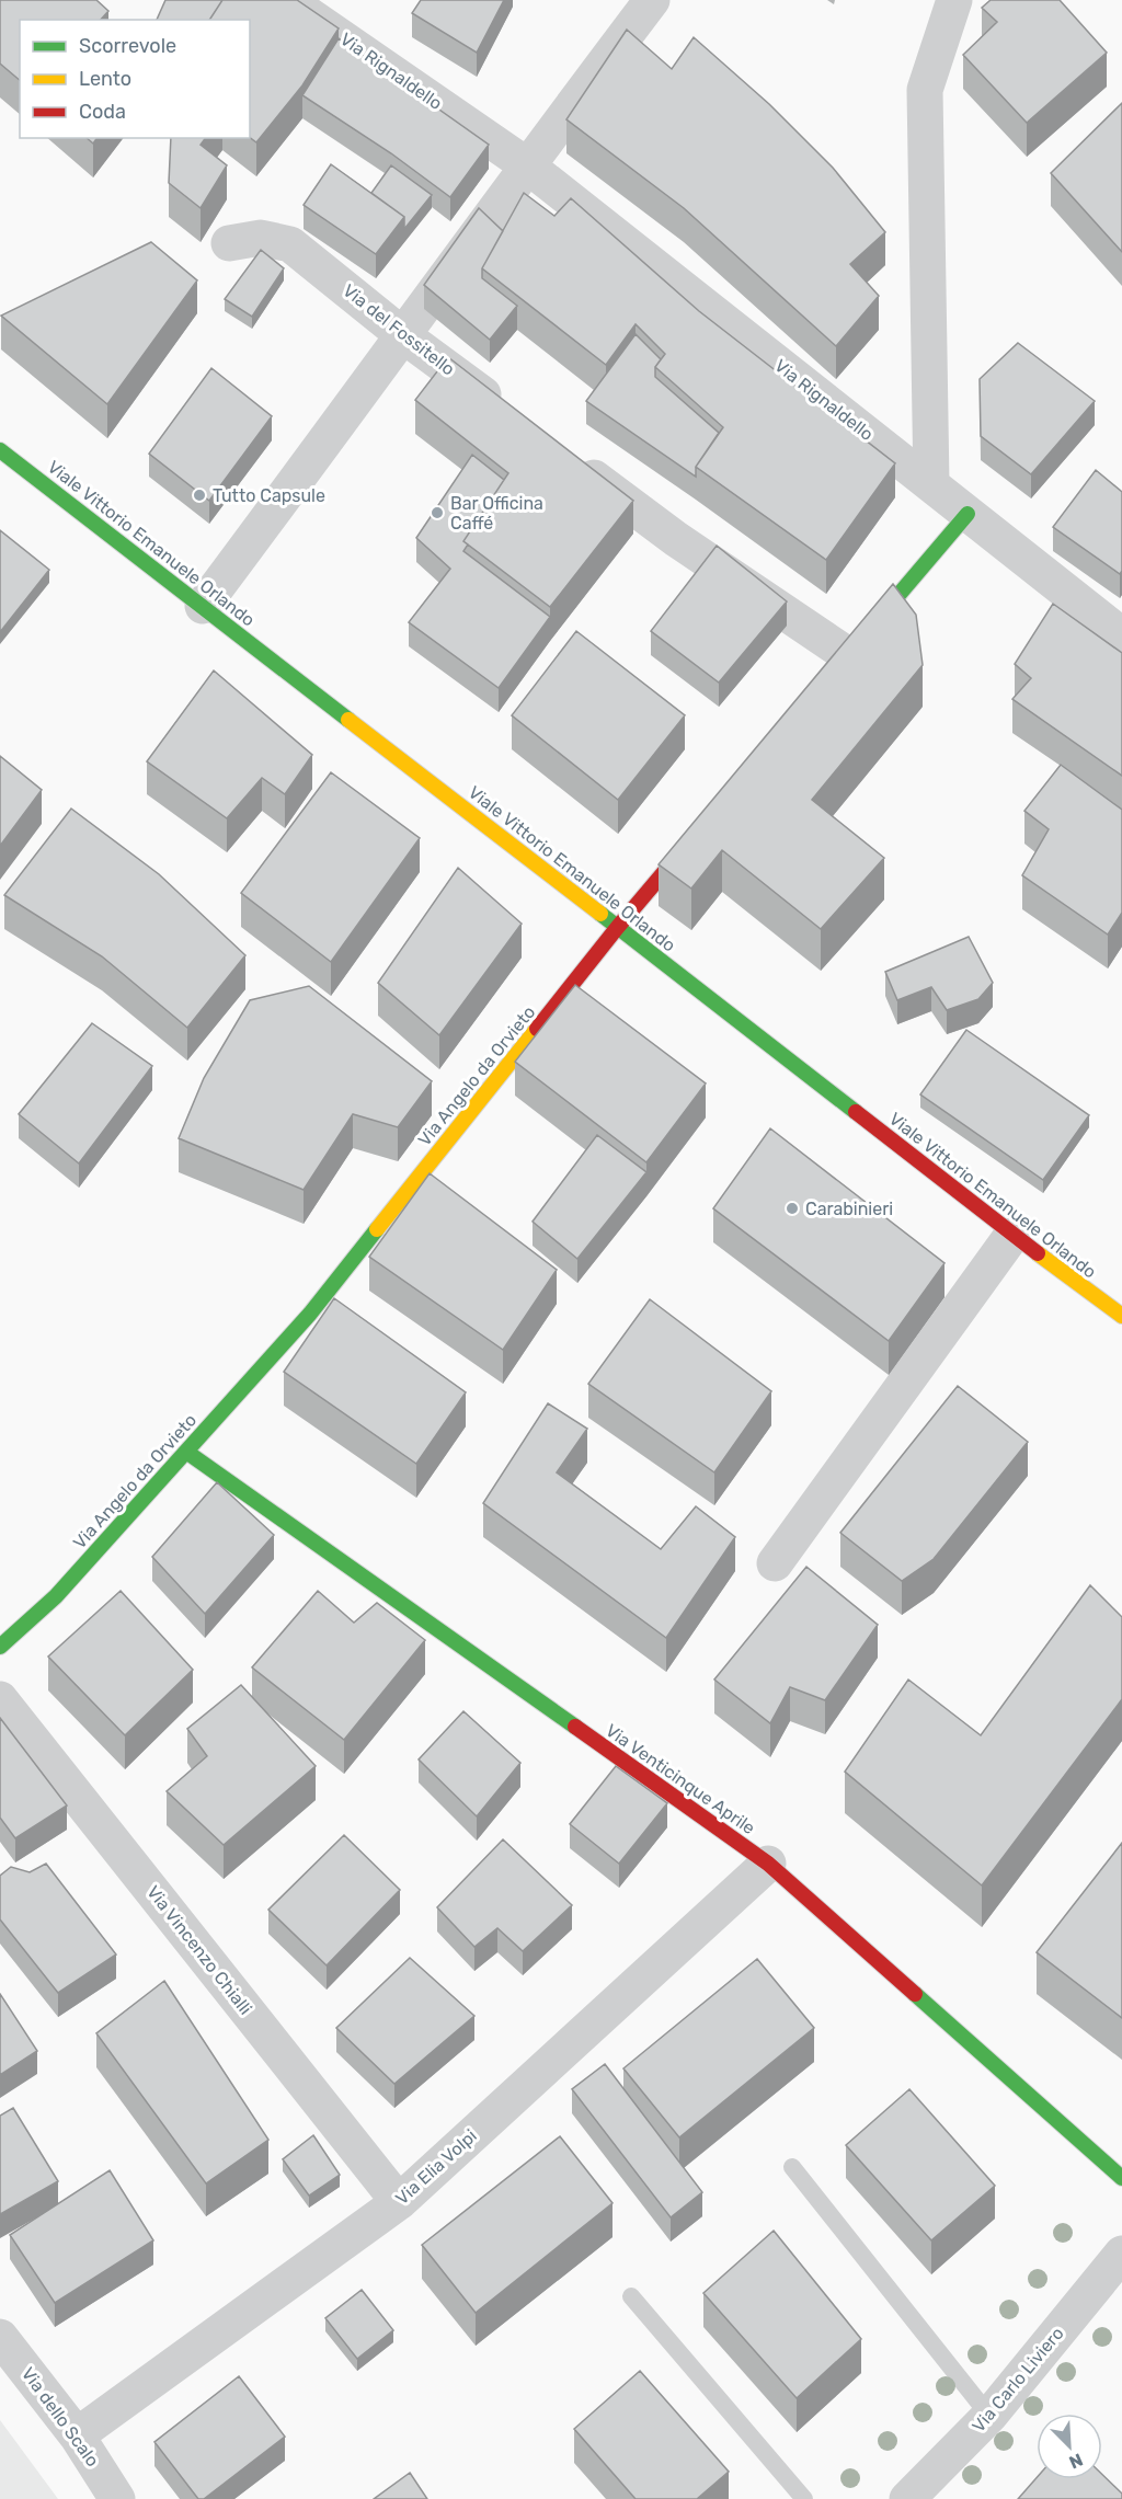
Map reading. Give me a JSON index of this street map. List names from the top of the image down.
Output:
{
  "streets": {
    "street": [
      "Via Rignaldello",
      "Via del Fossitello",
      "Viale Vittorio Emanuele Orlando",
      "Via Angelo da Orvieto",
      "Via Venticinque Aprile",
      "Via Vincenzo Chialli",
      "Via Elia Volpi",
      "Via Carlo Liviero",
      "Via dello Scalo"
    ]
  },
  "crossings": [
    ["Viale Vittorio Emanuele Orlando", "Via Angelo da Orvieto"],
    ["Via Angelo da Orvieto", "Via Venticinque Aprile"],
    ["Via Venticinque Aprile", "Via Elia Volpi"],
    ["Via Vincenzo Chialli", "Via Elia Volpi"],
    ["Via Elia Volpi", "Via dello Scalo"]
  ],
  "places": ["Tutto Capsule", "Bar Officina Caffé", "Carabinieri"],
  "legend": ["Scorrevole", "Lento", "Coda"],
  "north": "bottom right"
}
